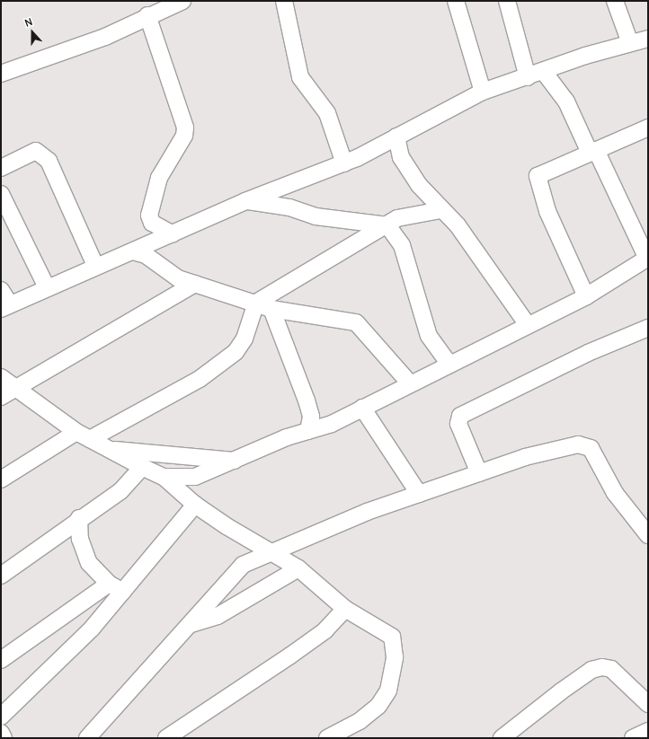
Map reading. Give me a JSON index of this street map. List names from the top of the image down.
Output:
{
  "north": "top"
}
